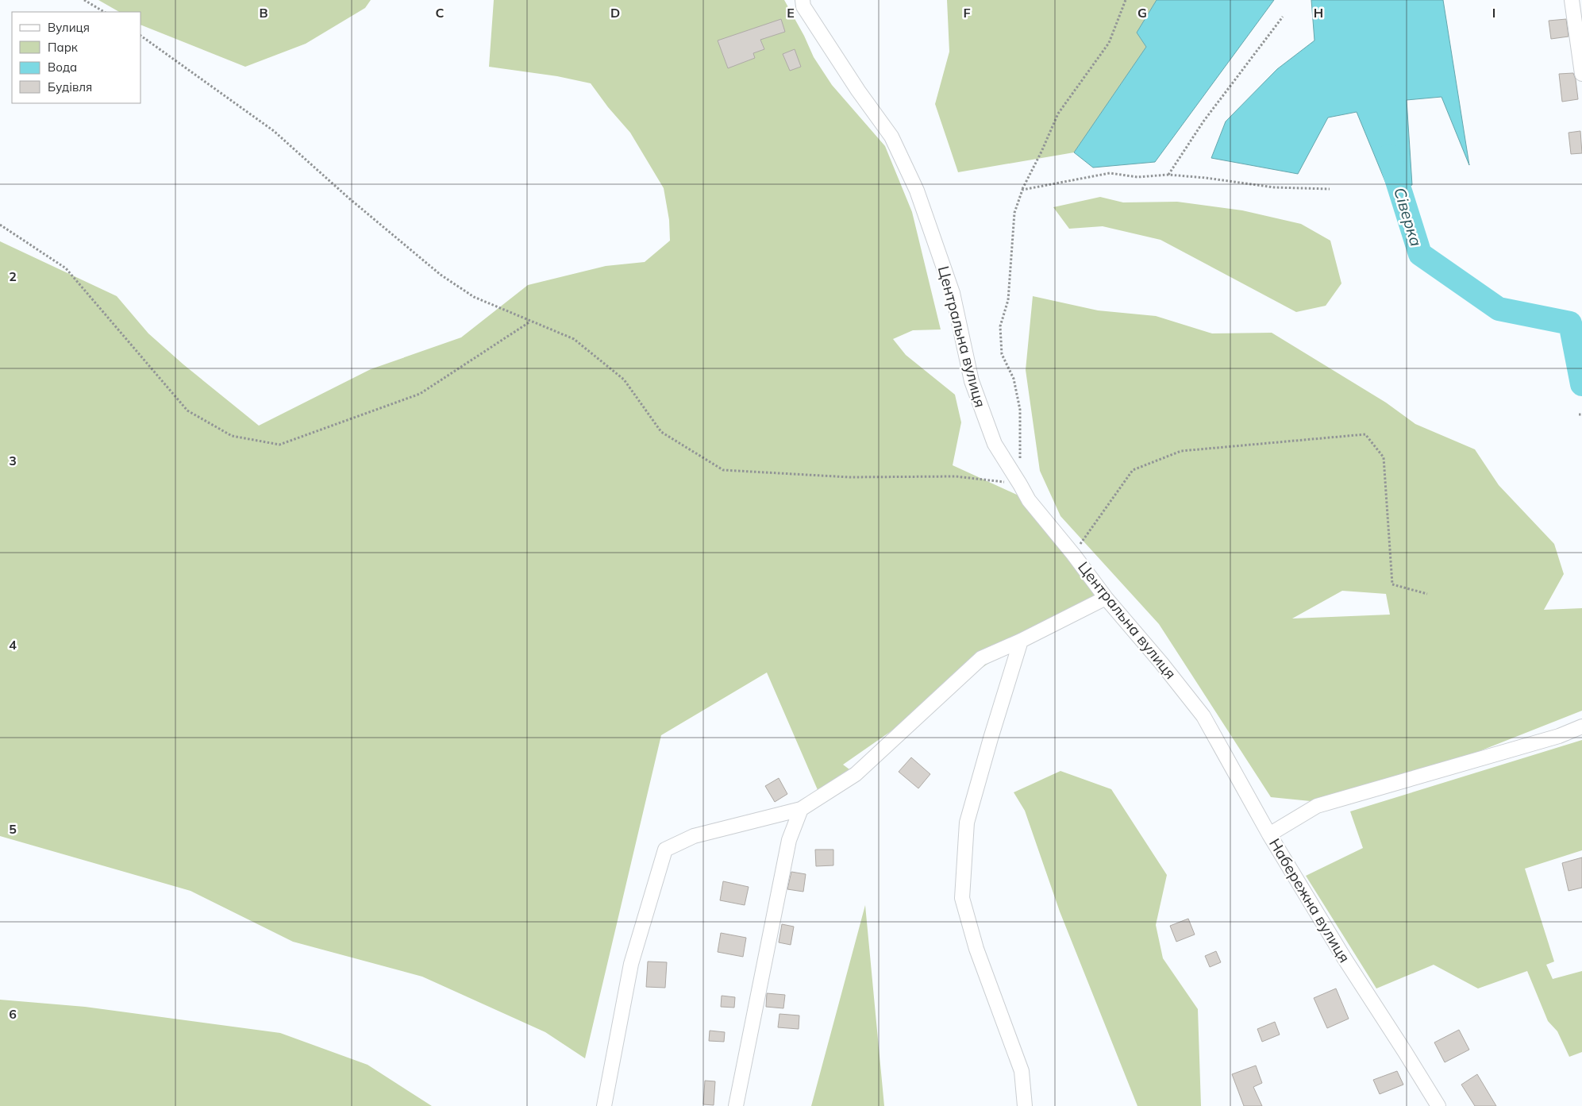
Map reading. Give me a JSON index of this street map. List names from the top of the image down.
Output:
{
  "streets": {
    "street": ["Центральна вулиця", "Набережна вулиця"]
  },
  "crossings": [
    ["Центральна вулиця", "Набережна вулиця"]
  ],
  "water": ["Сіверка"],
  "legend": [
    "Вулиця",
    "Парк",
    "Вода",
    "Будівля"
  ],
  "grid": {
    "columns": [
      "B",
      "C",
      "D",
      "E",
      "F",
      "G",
      "H",
      "I"
    ],
    "rows": [
      "2",
      "3",
      "4",
      "5",
      "6"
    ]
  }
}
